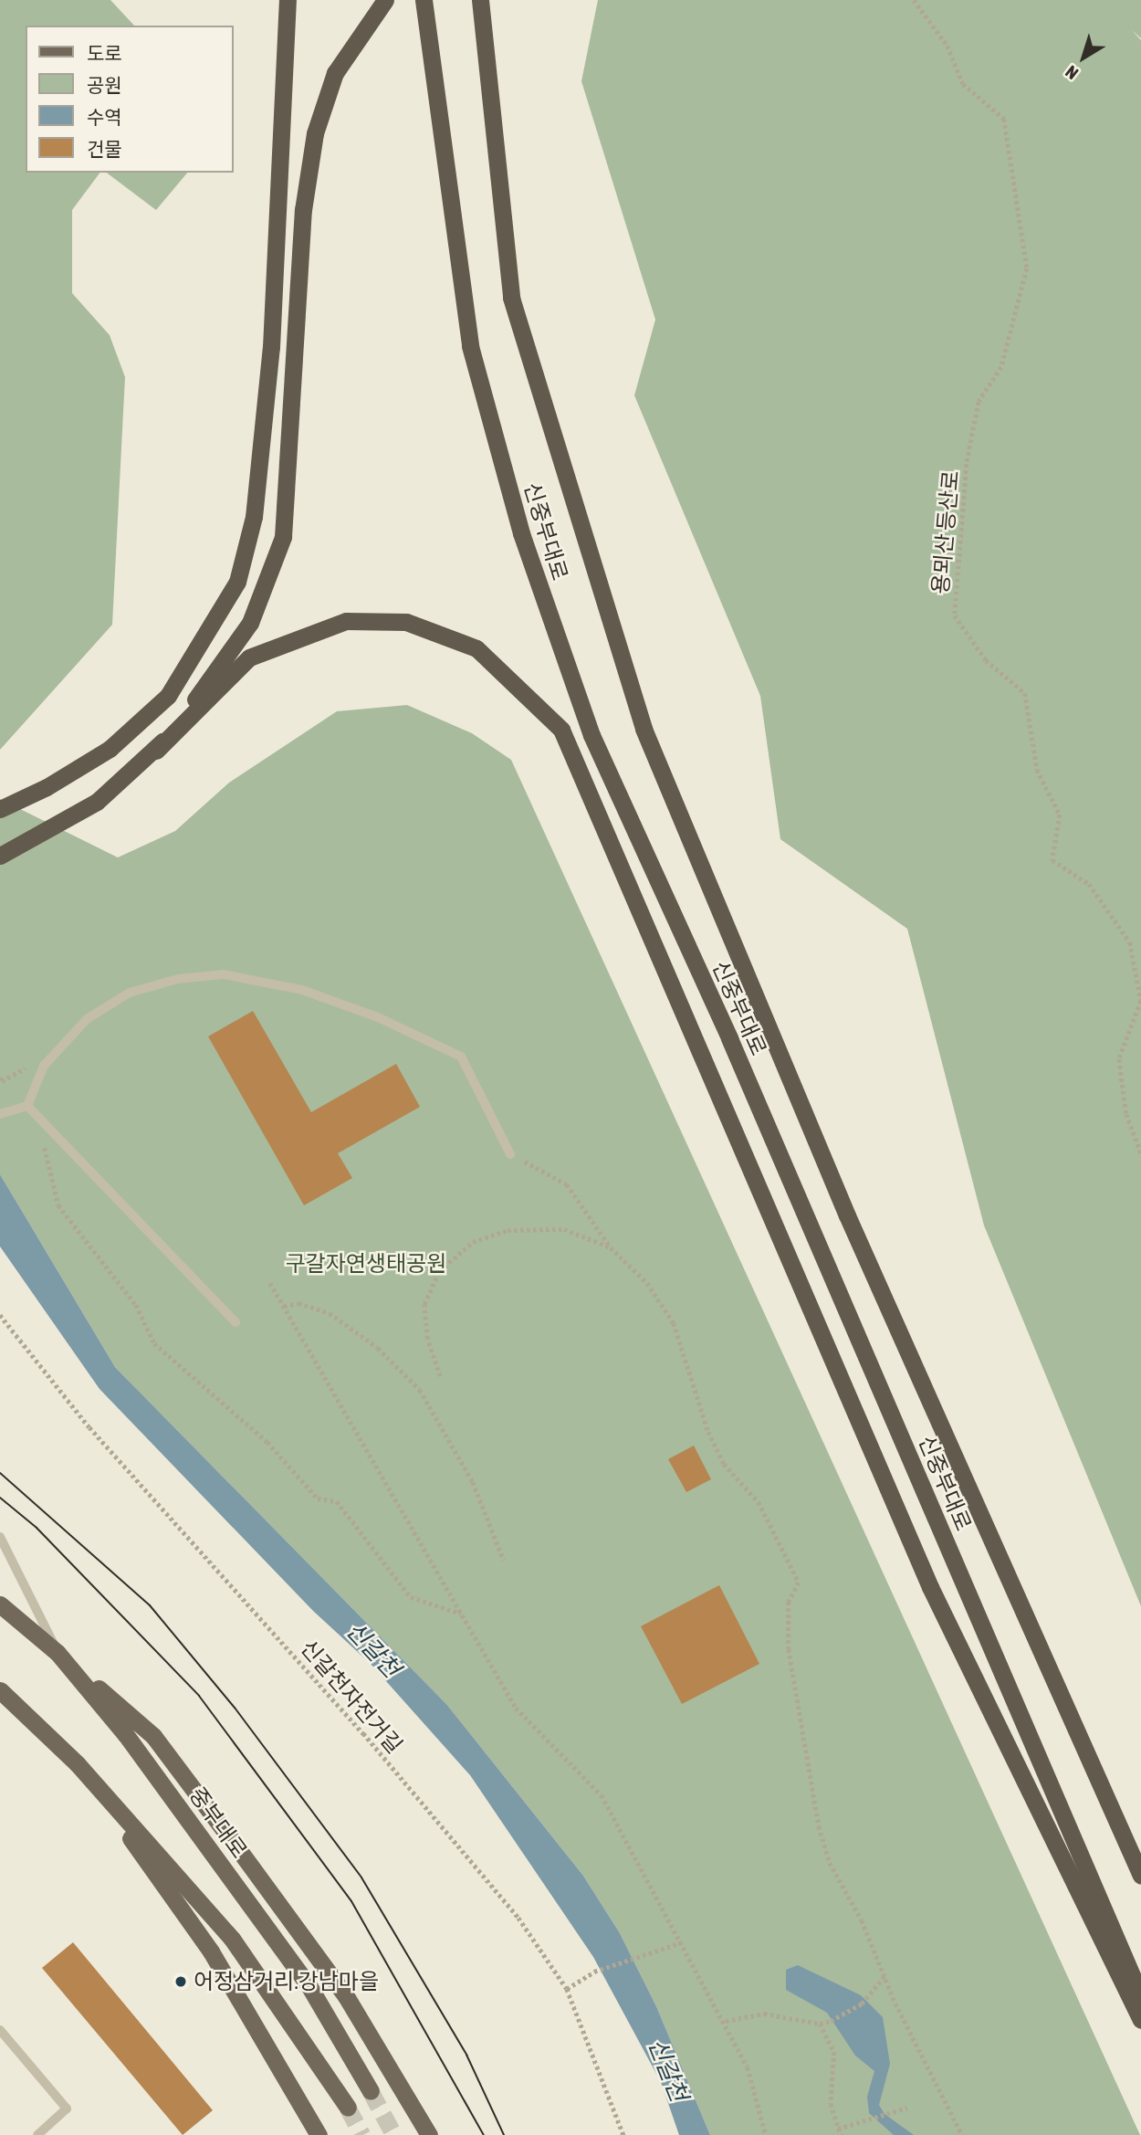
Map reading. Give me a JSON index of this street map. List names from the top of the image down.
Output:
{
  "streets": {
    "highway": ["신중부대로"],
    "main road": ["중부대로"],
    "path": ["용뫼산 등산로", "신갈천자전거길"]
  },
  "water": ["신갈천"],
  "parks": ["구갈자연생태공원"],
  "places": ["어정삼거리.강남마을"],
  "legend": [
    "도로",
    "공원",
    "수역",
    "건물"
  ],
  "north": "bottom left"
}
